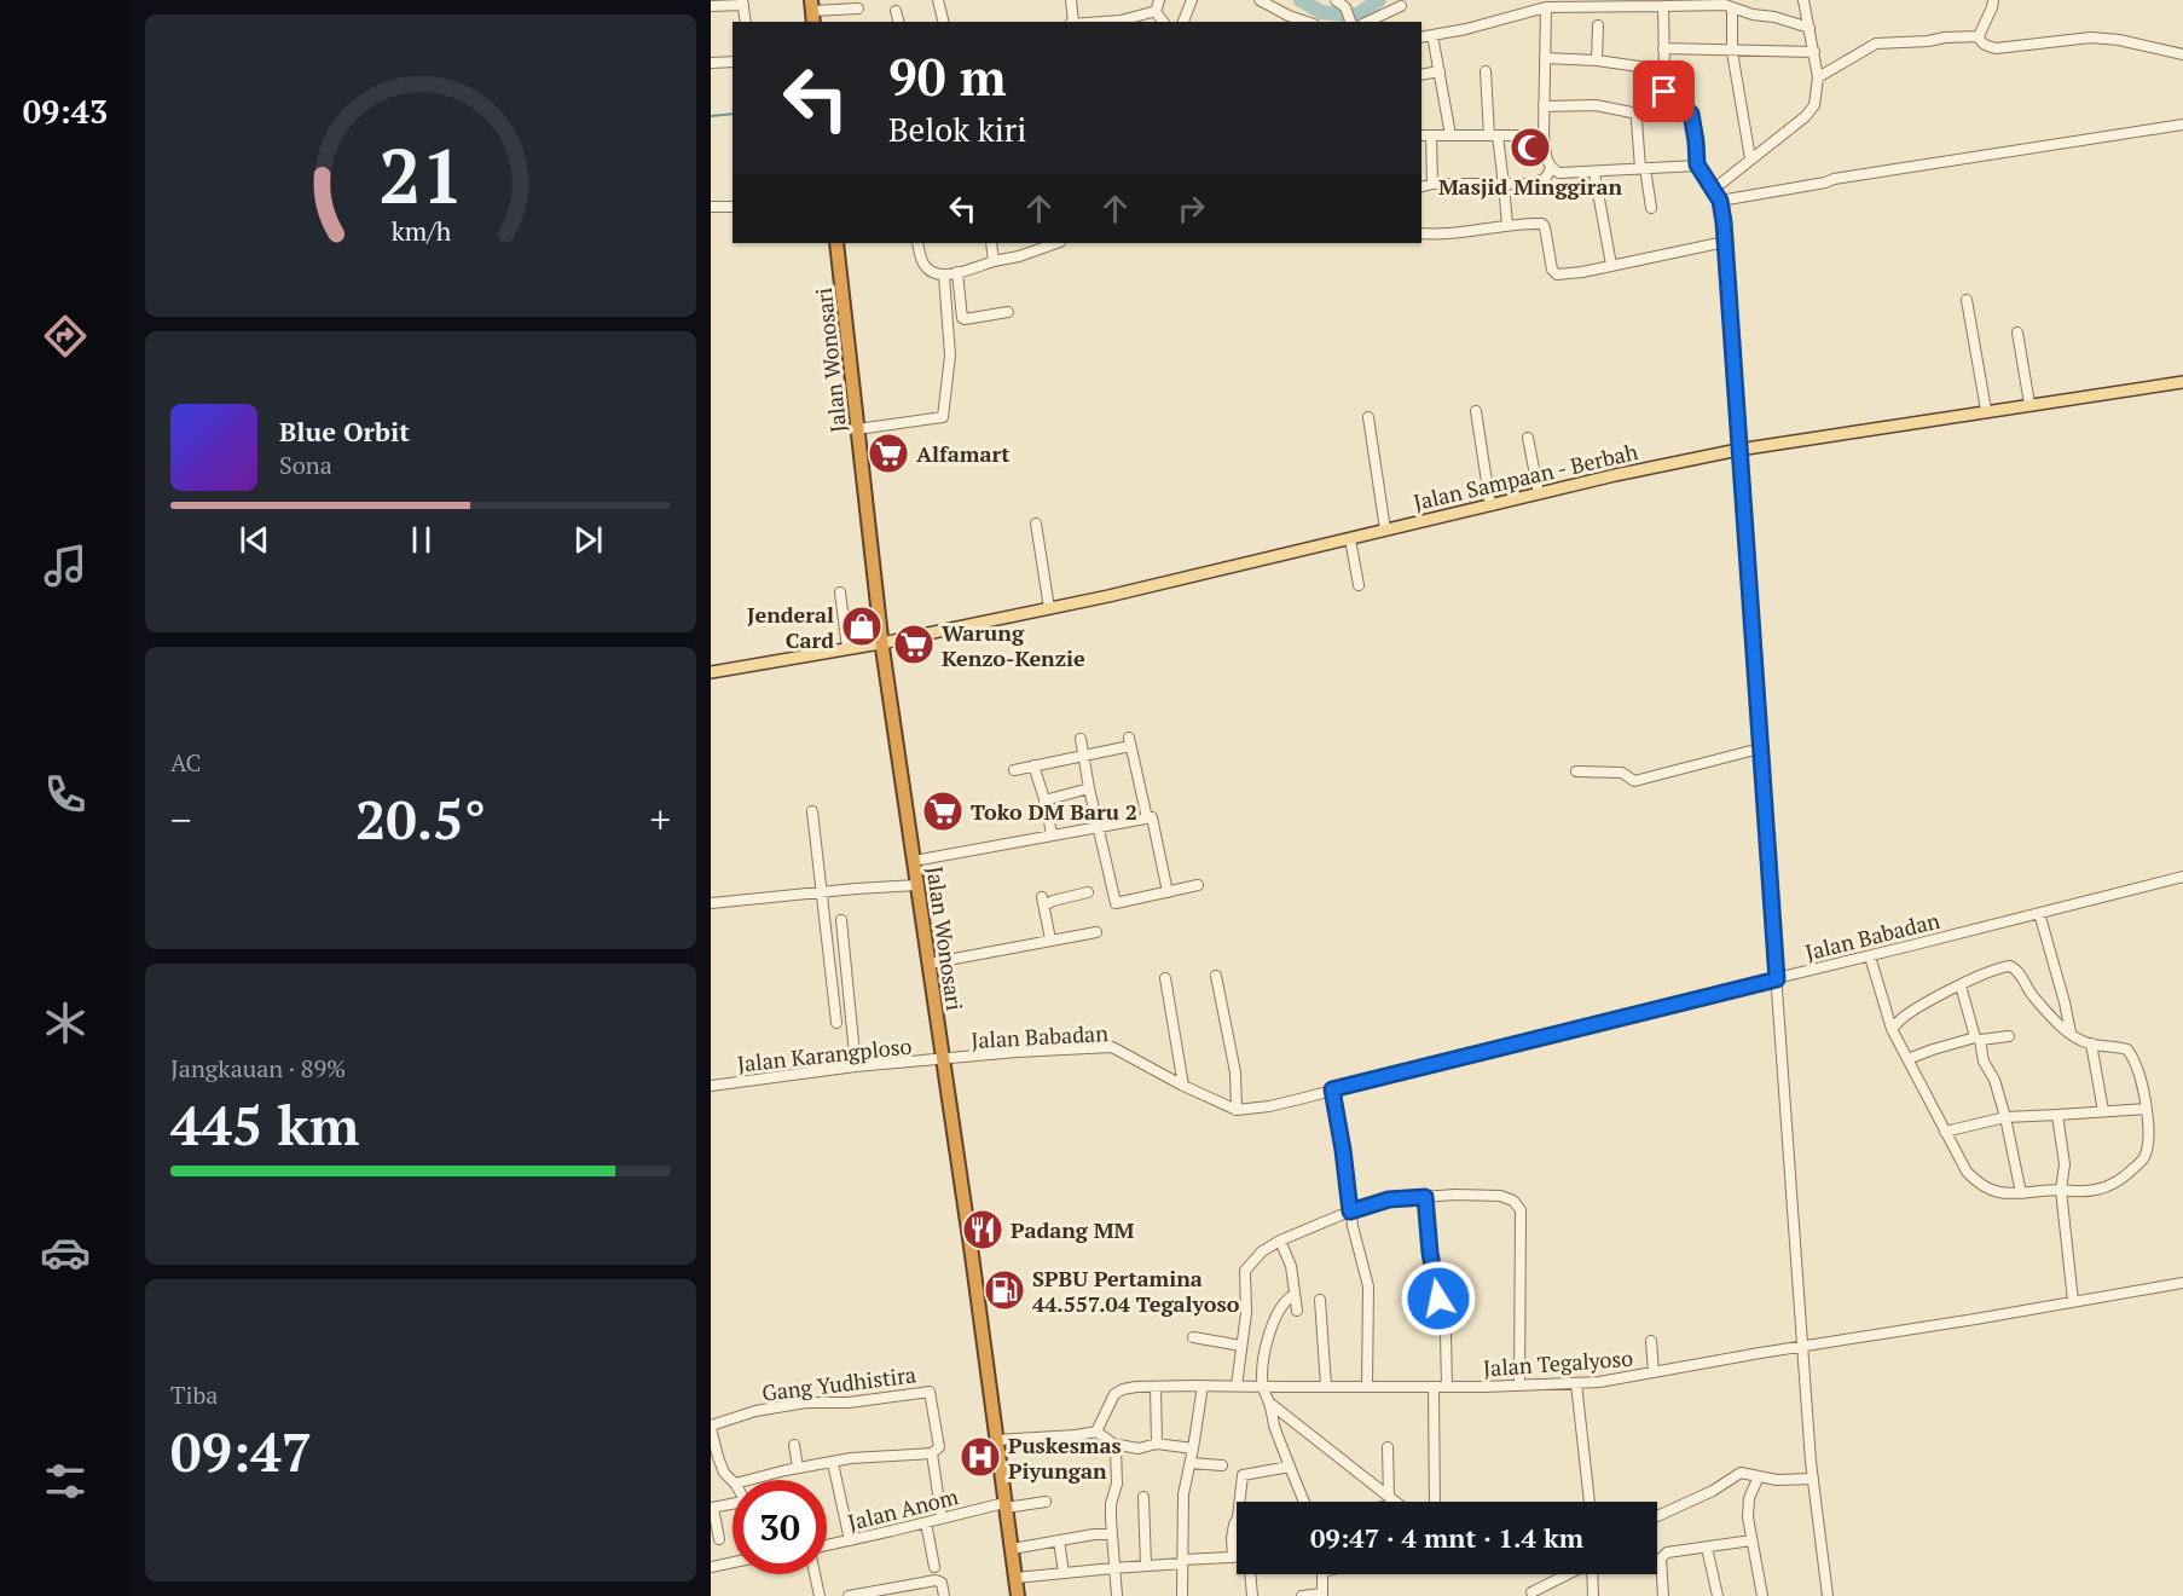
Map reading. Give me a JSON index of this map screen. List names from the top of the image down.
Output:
{
  "streets": {
    "highway": ["Jalan Wonosari"],
    "main road": ["Jalan Sampaan - Berbah"],
    "street": [
      "Jalan Babadan",
      "Jalan Karangploso",
      "Jalan Tegalyoso",
      "Gang Yudhistira",
      "Jalan Anom"
    ]
  },
  "crossings": [
    ["Jalan Wonosari", "Jalan Sampaan - Berbah"],
    ["Jalan Wonosari", "Jalan Babadan"],
    ["Jalan Wonosari", "Jalan Karangploso"],
    ["Jalan Wonosari", "Jalan Anom"],
    ["Jalan Babadan", "Jalan Karangploso"],
    ["Gang Yudhistira", "Jalan Anom"]
  ],
  "places": {
    "mosque": ["Masjid Minggiran"],
    "supermarket": ["Alfamart", "Warung Kenzo-Kenzie", "Toko DM Baru 2"],
    "shop": ["Jenderal Card"],
    "restaurant": ["Padang MM"],
    "fuel station": ["SPBU Pertamina 44.557.04 Tegalyoso"],
    "hospital": ["Puskesmas Piyungan"]
  },
  "page": {
    "tabs": "09:43",
    "turn": ["90 m", "Belok kiri"],
    "song": ["Blue Orbit", "Sona"],
    "tile": [
      "AC",
      ["Jangkauan · 89%", "445 km"],
      ["Tiba", "09:47"]
    ],
    "heat": ["−", "20.5°", "+"],
    "limit": "30",
    "trip": "09:47 · 4 mnt · 1.4 km",
    "gauge": ["21", "km/h"]
  }
}
